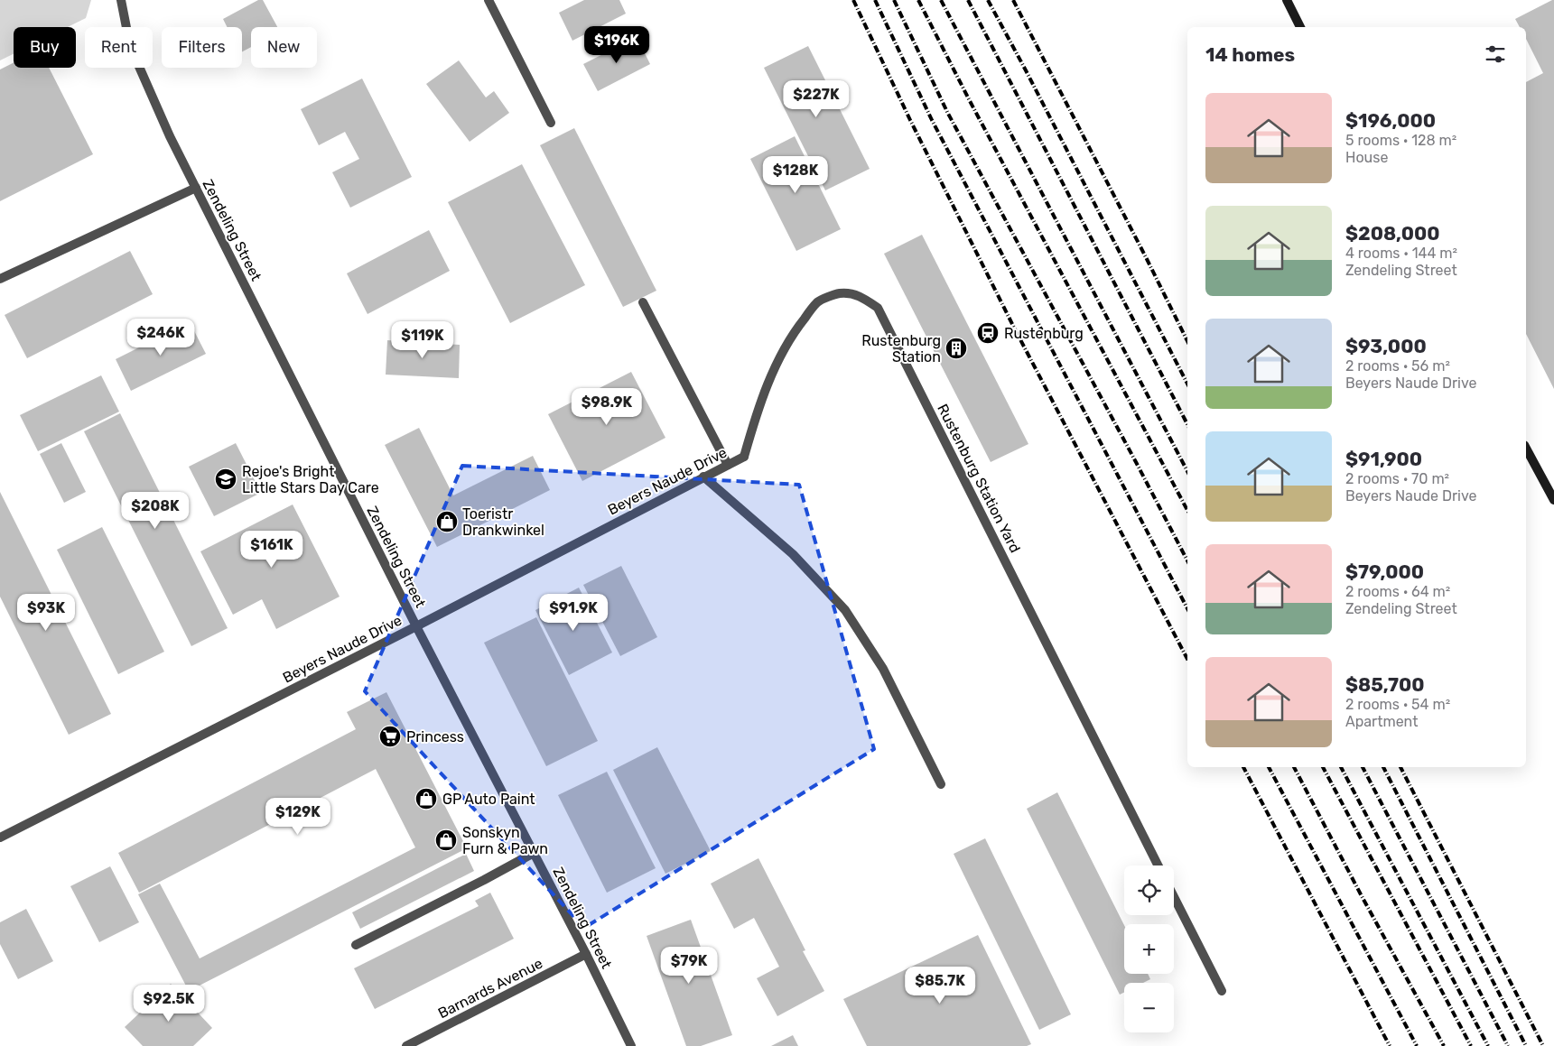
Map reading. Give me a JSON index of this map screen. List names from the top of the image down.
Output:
{
  "streets": {
    "street": [
      "Zendeling Street",
      "Rustenburg Station Yard",
      "Beyers Naude Drive",
      "Barnards Avenue"
    ]
  },
  "crossings": [
    ["Zendeling Street", "Beyers Naude Drive"],
    ["Zendeling Street", "Barnards Avenue"],
    ["Rustenburg Station Yard", "Beyers Naude Drive"]
  ],
  "places": {
    "station": ["Rustenburg"],
    "building": ["Rustenburg Station"],
    "school or university": ["Rejoe's Bright Little Stars Day Care"],
    "shop": ["Toeristr Drankwinkel", "GP Auto Paint", "Sonskyn Furn & Pawn"],
    "supermarket": ["Princess"]
  },
  "page": {
    "price": [
      "$196K",
      "$227K",
      "$128K",
      "$246K",
      "$119K",
      "$98.9K",
      "$208K",
      "$161K",
      "$93K",
      "$91.9K",
      "$129K",
      "$79K",
      "$85.7K",
      "$92.5K"
    ],
    "chip": [
      "Buy",
      "Rent",
      "Filters",
      "New"
    ],
    "heading": "14 homes",
    "list": [
      {
        "name": "$196,000",
        "note": "5 rooms · 128 m² · House"
      },
      {
        "name": "$208,000",
        "note": "4 rooms · 144 m² · Zendeling Street"
      },
      {
        "name": "$93,000",
        "note": "2 rooms · 56 m² · Beyers Naude Drive"
      },
      {
        "name": "$91,900",
        "note": "2 rooms · 70 m² · Beyers Naude Drive"
      },
      {
        "name": "$79,000",
        "note": "2 rooms · 64 m² · Zendeling Street"
      },
      {
        "name": "$85,700",
        "note": "2 rooms · 54 m² · Apartment"
      }
    ],
    "map_buttons": ["+", "−"]
  }
}
